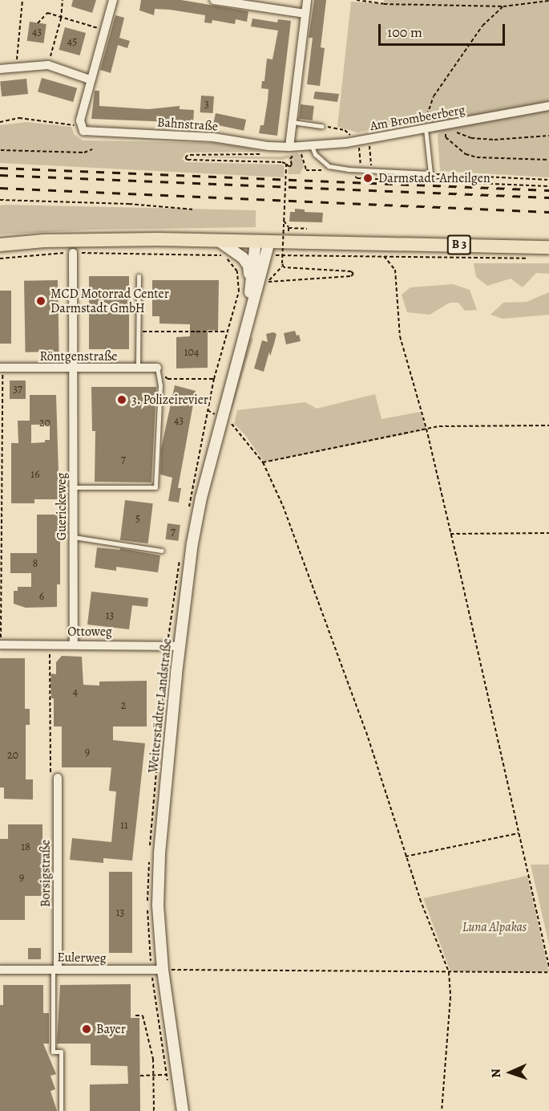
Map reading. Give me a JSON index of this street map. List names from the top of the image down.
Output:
{
  "streets": {
    "main road": ["B 3"],
    "street": [
      "Am Brombeerberg",
      "Bahnstraße",
      "Röntgenstraße",
      "Guerickeweg",
      "Ottoweg",
      "Weiterstädter Landstraße",
      "Borsigstraße",
      "Eulerweg"
    ]
  },
  "crossings": [
    ["Am Brombeerberg", "Bahnstraße"],
    ["B 3", "Weiterstädter Landstraße"],
    ["Röntgenstraße", "Guerickeweg"],
    ["Guerickeweg", "Ottoweg"],
    ["Ottoweg", "Weiterstädter Landstraße"],
    ["Weiterstädter Landstraße", "Eulerweg"],
    ["Borsigstraße", "Eulerweg"]
  ],
  "parks": ["Luna Alpakas"],
  "places": [
    "Darmstadt-Arheilgen",
    "MCD Motorrad Center Darmstadt GmbH",
    "3. Polizeirevier",
    "Bayer"
  ],
  "house_numbers": [
    "43",
    "45",
    "3",
    "104",
    "37",
    "43",
    "20",
    "7",
    "16",
    "5",
    "7",
    "8",
    "6",
    "13",
    "4",
    "2",
    "9",
    "20",
    "11",
    "18",
    "9",
    "13"
  ],
  "scale_bar": "100 m",
  "north": "left"
}
